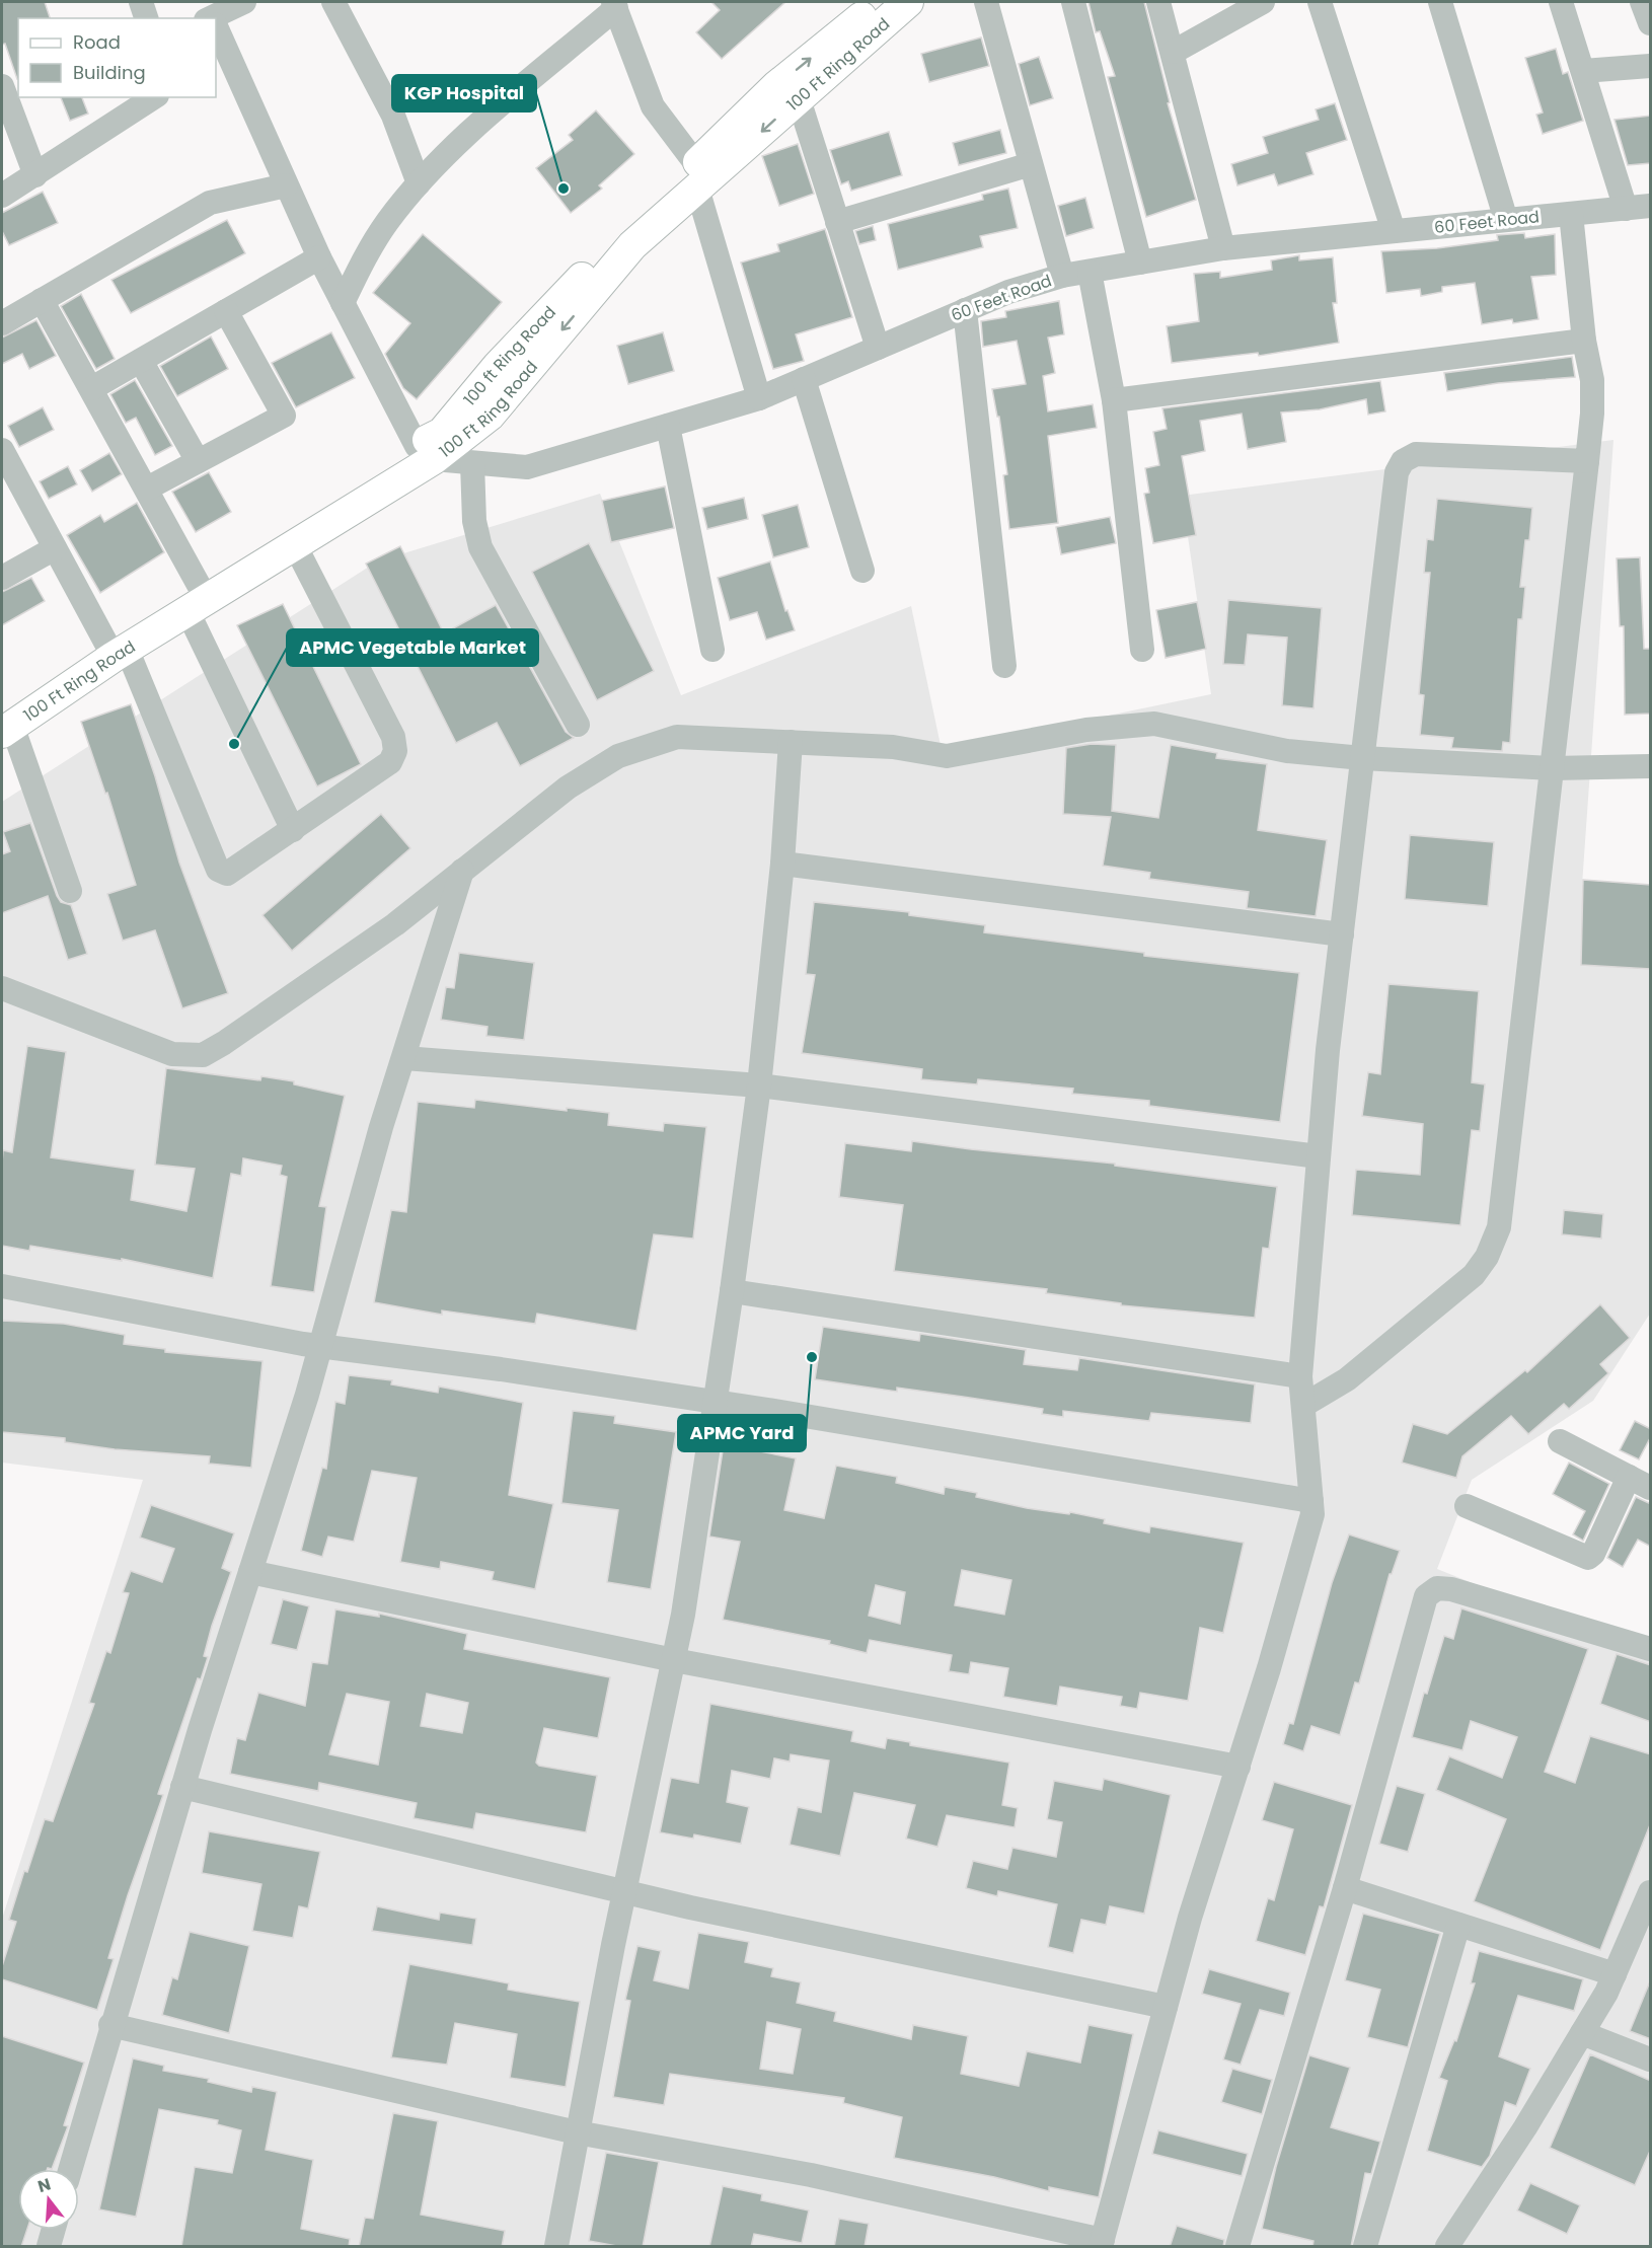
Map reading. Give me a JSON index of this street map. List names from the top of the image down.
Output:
{
  "streets": {
    "main road": ["100 Ft Ring Road", "100 ft Ring Road"],
    "street": ["60 Feet Road"]
  },
  "crossings": [
    ["100 Ft Ring Road", "60 Feet Road"],
    ["100 Ft Ring Road", "100 ft Ring Road"],
    ["60 Feet Road", "100 ft Ring Road"]
  ],
  "places": ["KGP Hospital", "APMC Vegetable Market", "APMC Yard"],
  "legend": ["Road", "Building"],
  "north": "top"
}
